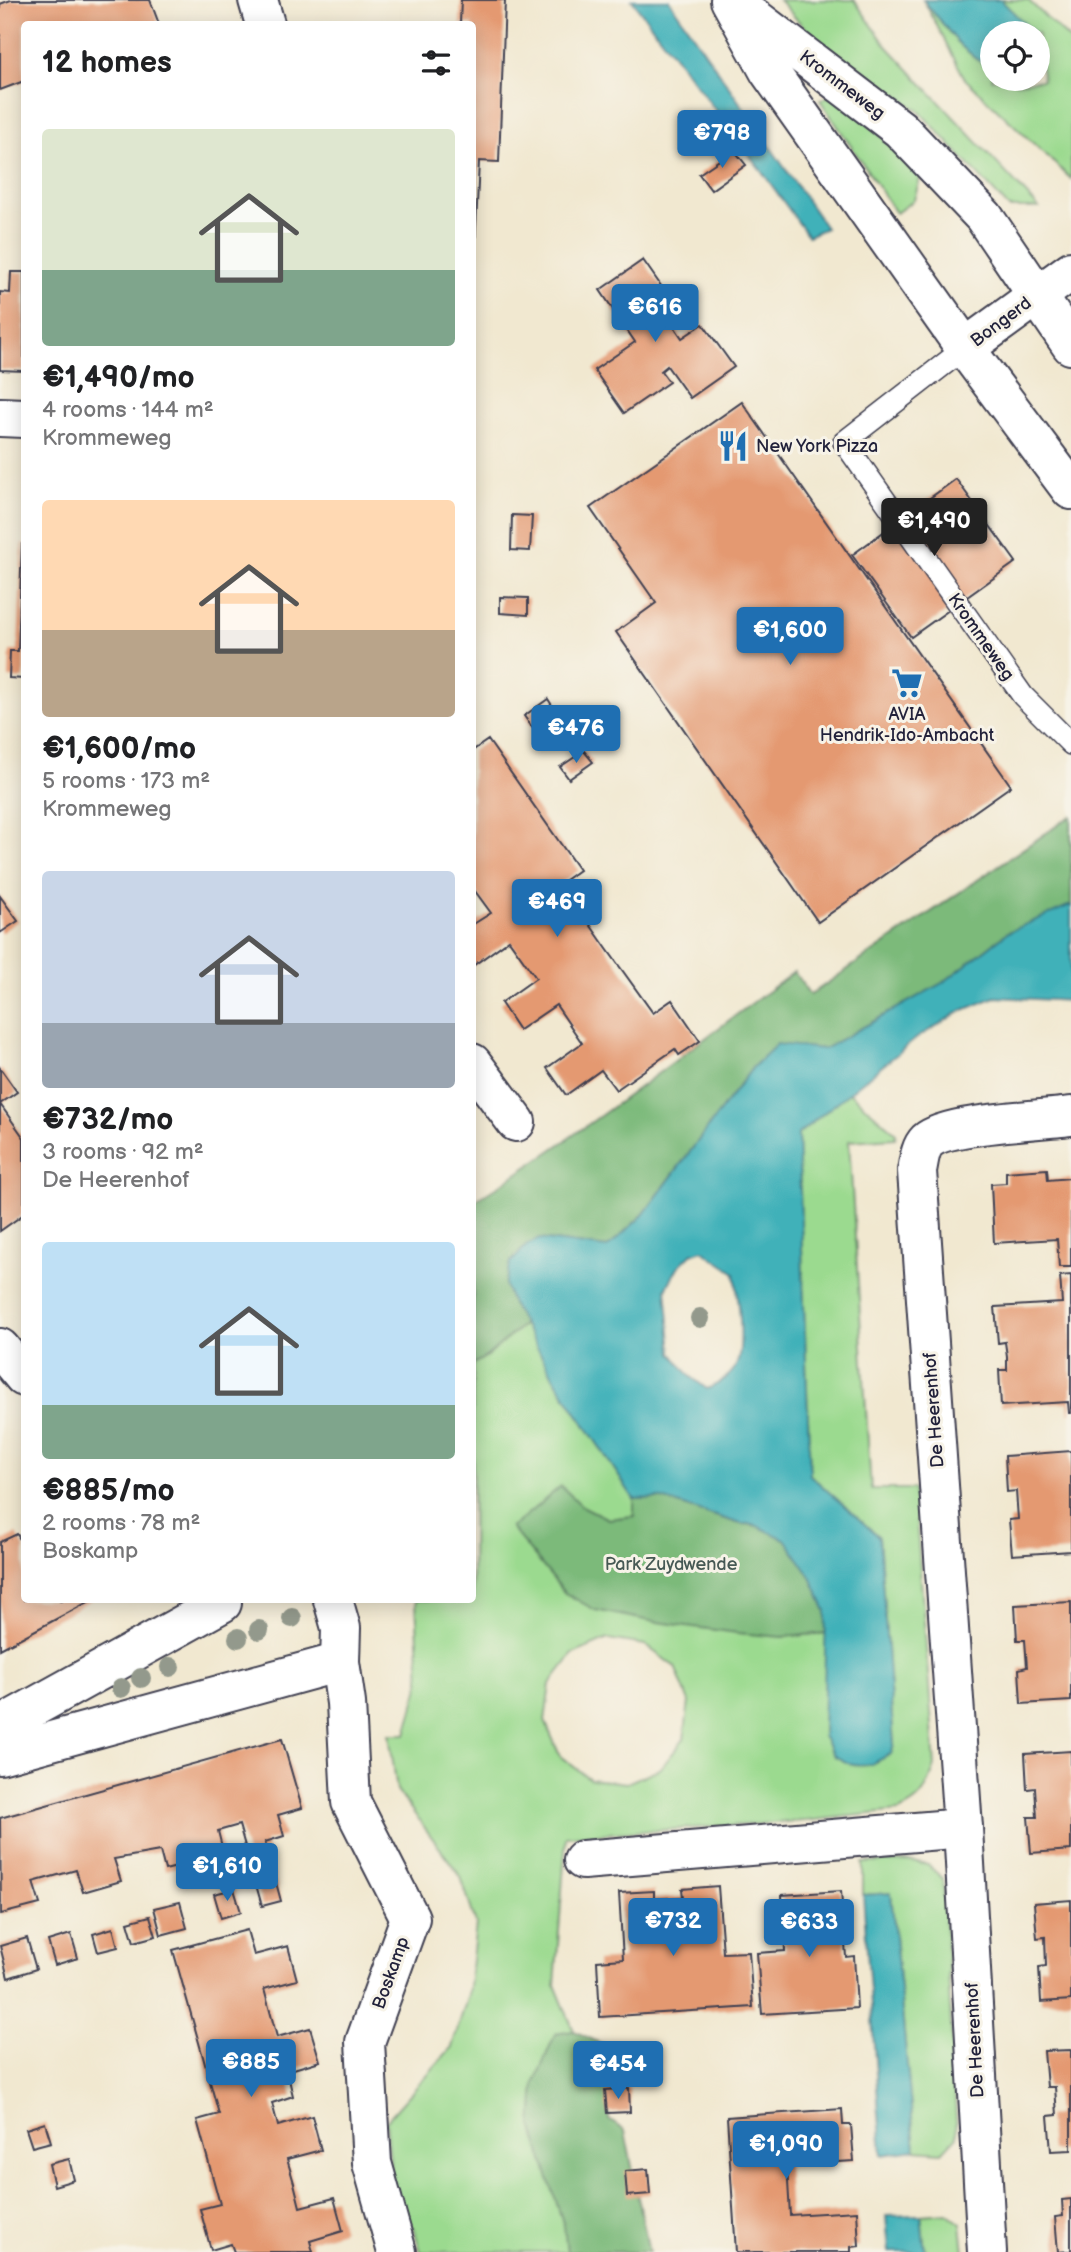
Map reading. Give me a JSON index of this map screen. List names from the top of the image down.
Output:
{
  "streets": {
    "street": [
      "Krommeweg",
      "Bongerd",
      "De Heerenhof",
      "Boskamp"
    ]
  },
  "crossings": [
    ["Krommeweg", "Bongerd"]
  ],
  "parks": ["Park Zuydwende"],
  "places": {
    "restaurant": ["New York Pizza"],
    "supermarket": ["AVIA Hendrik-Ido-Ambacht"]
  },
  "page": {
    "heading": "12 homes",
    "list": [
      {
        "name": "€1,490/mo",
        "note": "4 rooms · 144 m² · Krommeweg"
      },
      {
        "name": "€1,600/mo",
        "note": "5 rooms · 173 m² · Krommeweg"
      },
      {
        "name": "€732/mo",
        "note": "3 rooms · 92 m² · De Heerenhof"
      },
      {
        "name": "€885/mo",
        "note": "2 rooms · 78 m² · Boskamp"
      }
    ],
    "price": [
      "€798",
      "€616",
      "€1,490",
      "€1,600",
      "€476",
      "€469",
      "€1,610",
      "€732",
      "€633",
      "€885",
      "€454",
      "€1,090"
    ]
  }
}
